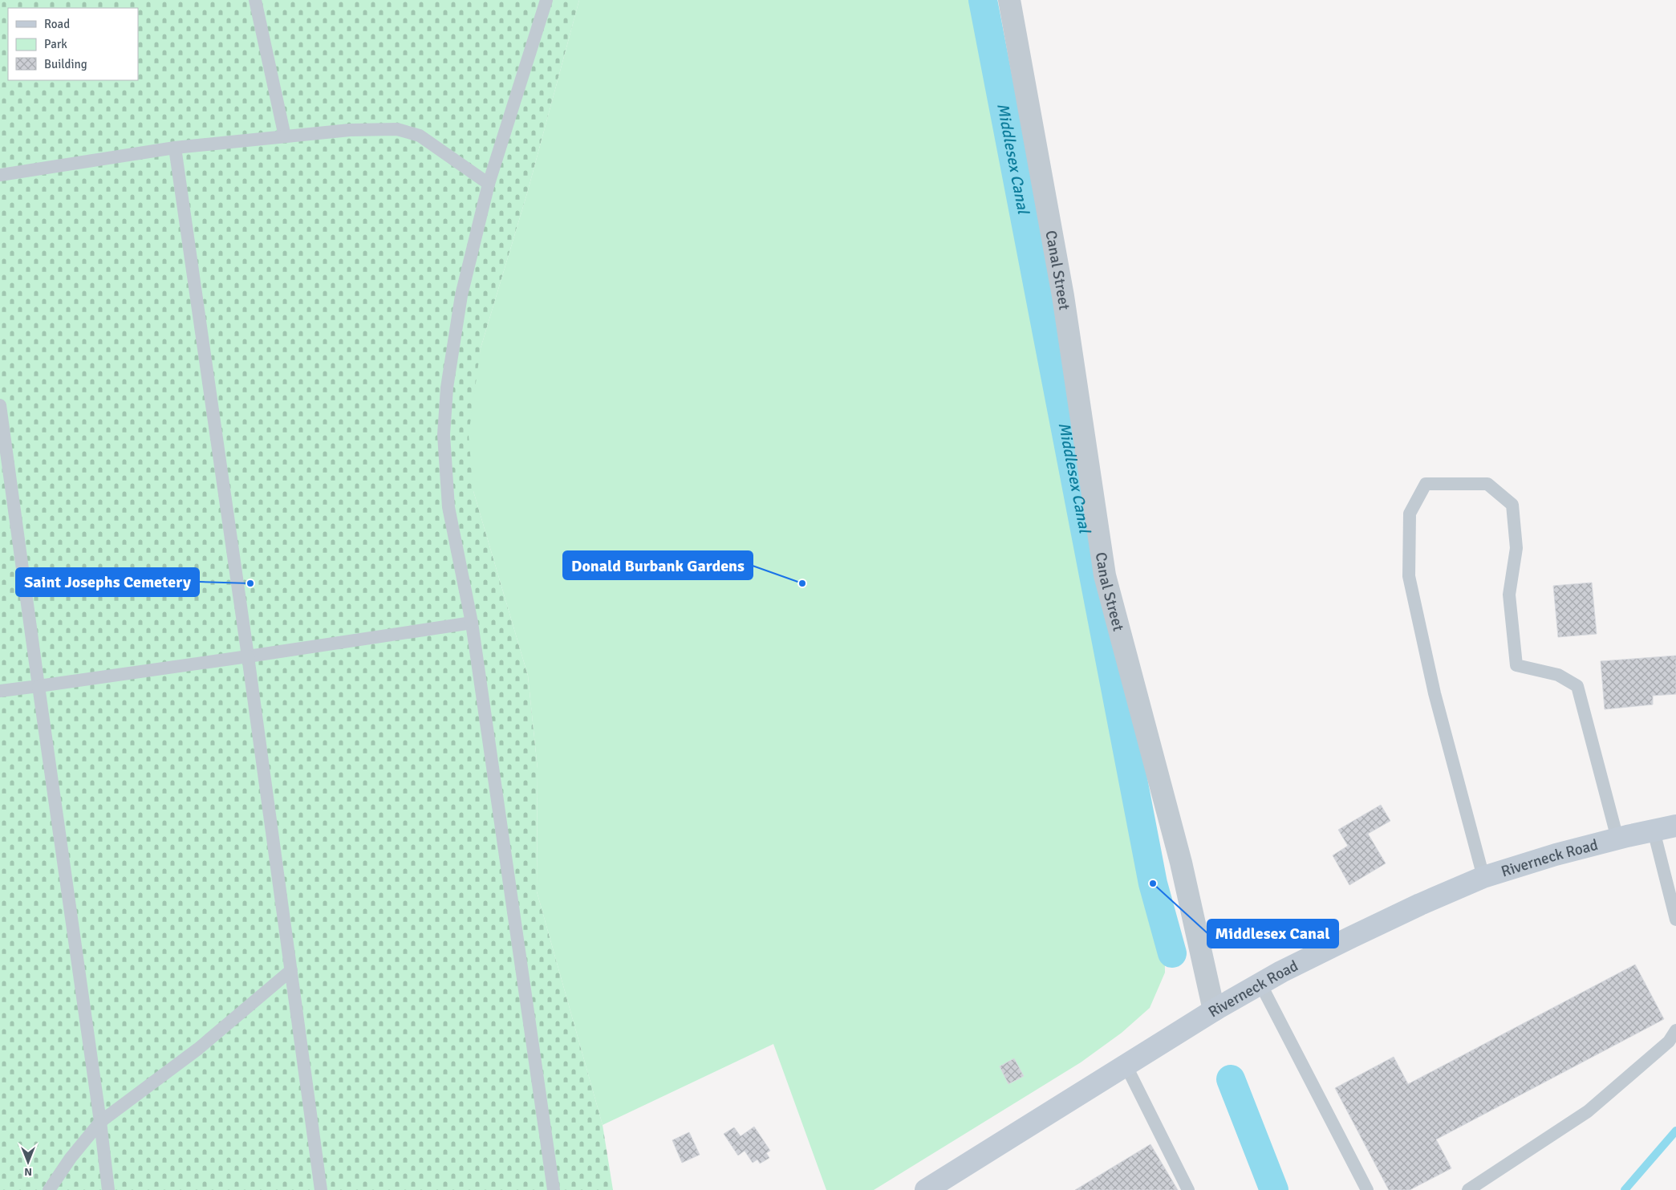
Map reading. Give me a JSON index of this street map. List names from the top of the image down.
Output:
{
  "streets": {
    "main road": ["Riverneck Road"],
    "street": ["Canal Street"]
  },
  "crossings": [
    ["Canal Street", "Riverneck Road"]
  ],
  "water": ["Middlesex Canal"],
  "places": ["Saint Josephs Cemetery", "Donald Burbank Gardens", "Middlesex Canal"],
  "legend": ["Road", "Park", "Building"],
  "north": "bottom"
}
